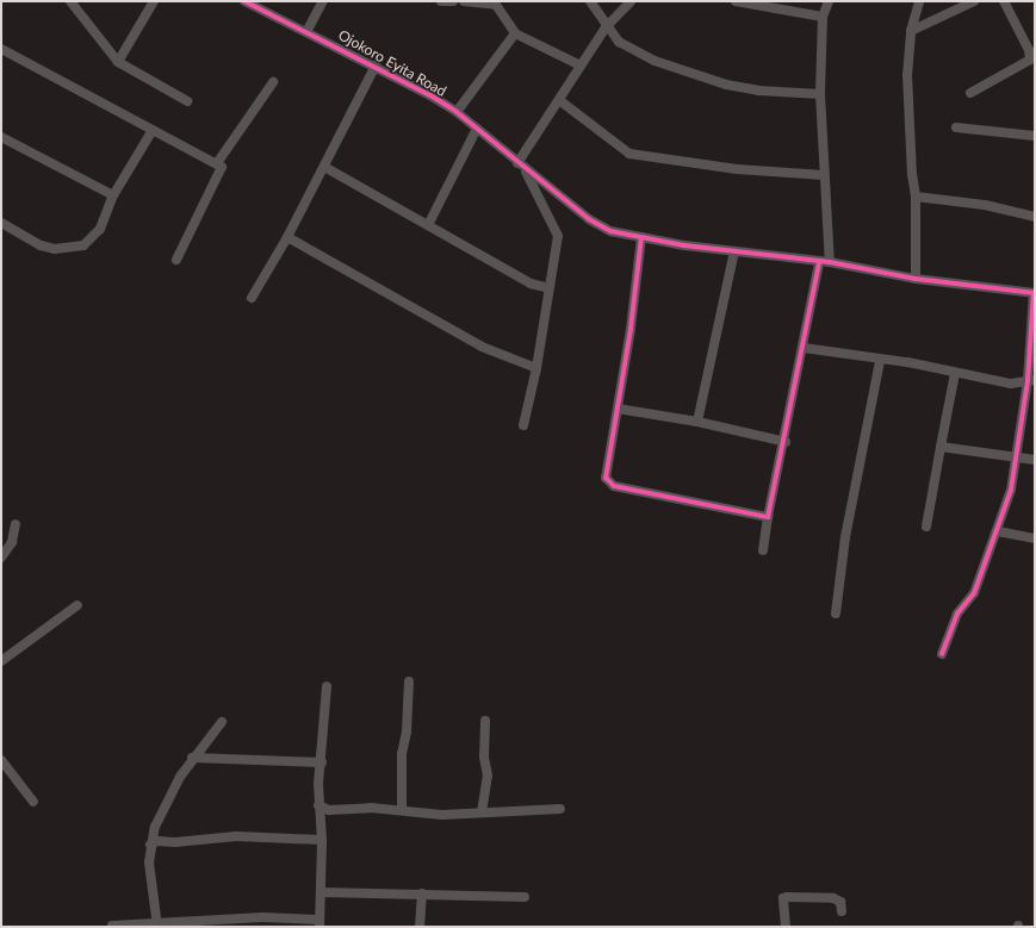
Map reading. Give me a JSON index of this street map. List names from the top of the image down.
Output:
{
  "streets": {
    "street": ["Ojokoro Eyita Road"]
  }
}
